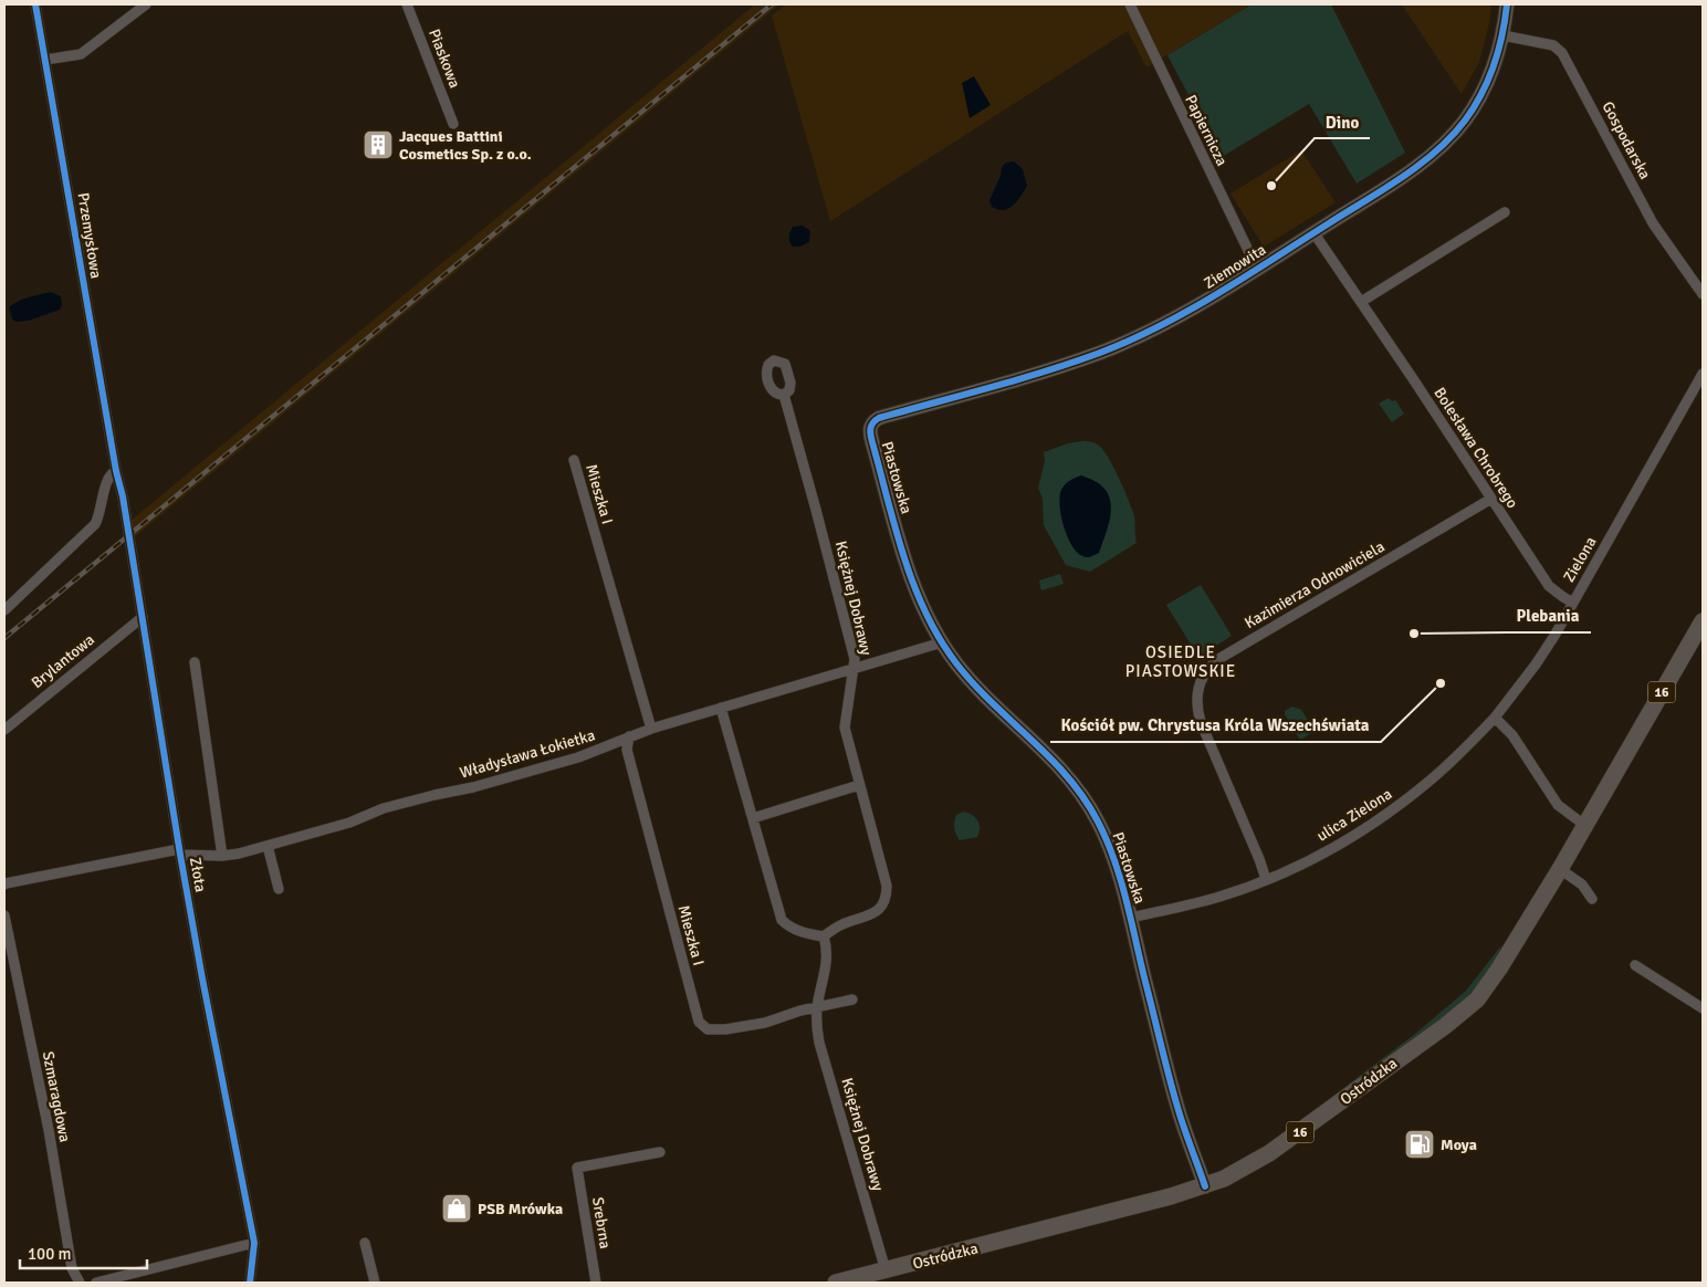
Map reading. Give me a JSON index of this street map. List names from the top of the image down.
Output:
{
  "streets": {
    "main road": ["16", "Ostródzka"],
    "street": [
      "Piaskowa",
      "Papiernicza",
      "Gospodarska",
      "Przemysłowa",
      "Ziemowita",
      "Bolesława Chrobrego",
      "Piastowska",
      "Mieszka I",
      "Zielona",
      "Kazimierza Odnowiciela",
      "Księżnej Dobrawy",
      "Brylantowa",
      "Władysława Łokietka",
      "ulica Zielona",
      "Złota",
      "Szmaragdowa",
      "Srebrna"
    ]
  },
  "crossings": [
    ["Papiernicza", "Ziemowita"],
    ["Gospodarska", "Ziemowita"],
    ["Przemysłowa", "Złota"],
    ["Ziemowita", "Bolesława Chrobrego"],
    ["Ziemowita", "Piastowska"],
    ["Bolesława Chrobrego", "Zielona"],
    ["Bolesława Chrobrego", "Kazimierza Odnowiciela"],
    ["Piastowska", "Władysława Łokietka"],
    ["Piastowska", "ulica Zielona"],
    ["Piastowska", "Ostródzka"],
    ["Mieszka I", "Księżnej Dobrawy"],
    ["Mieszka I", "Władysława Łokietka"],
    ["Zielona", "ulica Zielona"],
    ["Kazimierza Odnowiciela", "ulica Zielona"],
    ["Księżnej Dobrawy", "Władysława Łokietka"],
    ["Księżnej Dobrawy", "Ostródzka"],
    ["Brylantowa", "Złota"],
    ["Władysława Łokietka", "Złota"]
  ],
  "districts": ["OSIEDLE PIASTOWSKIE"],
  "places": {
    "building": ["Jacques Battini Cosmetics Sp. z o.o."],
    "other": ["Dino", "Plebania", "Kościół pw. Chrystusa Króla Wszechświata"],
    "fuel station": ["Moya"],
    "shop": ["PSB Mrówka"]
  },
  "scale_bar": "100 m"
}
